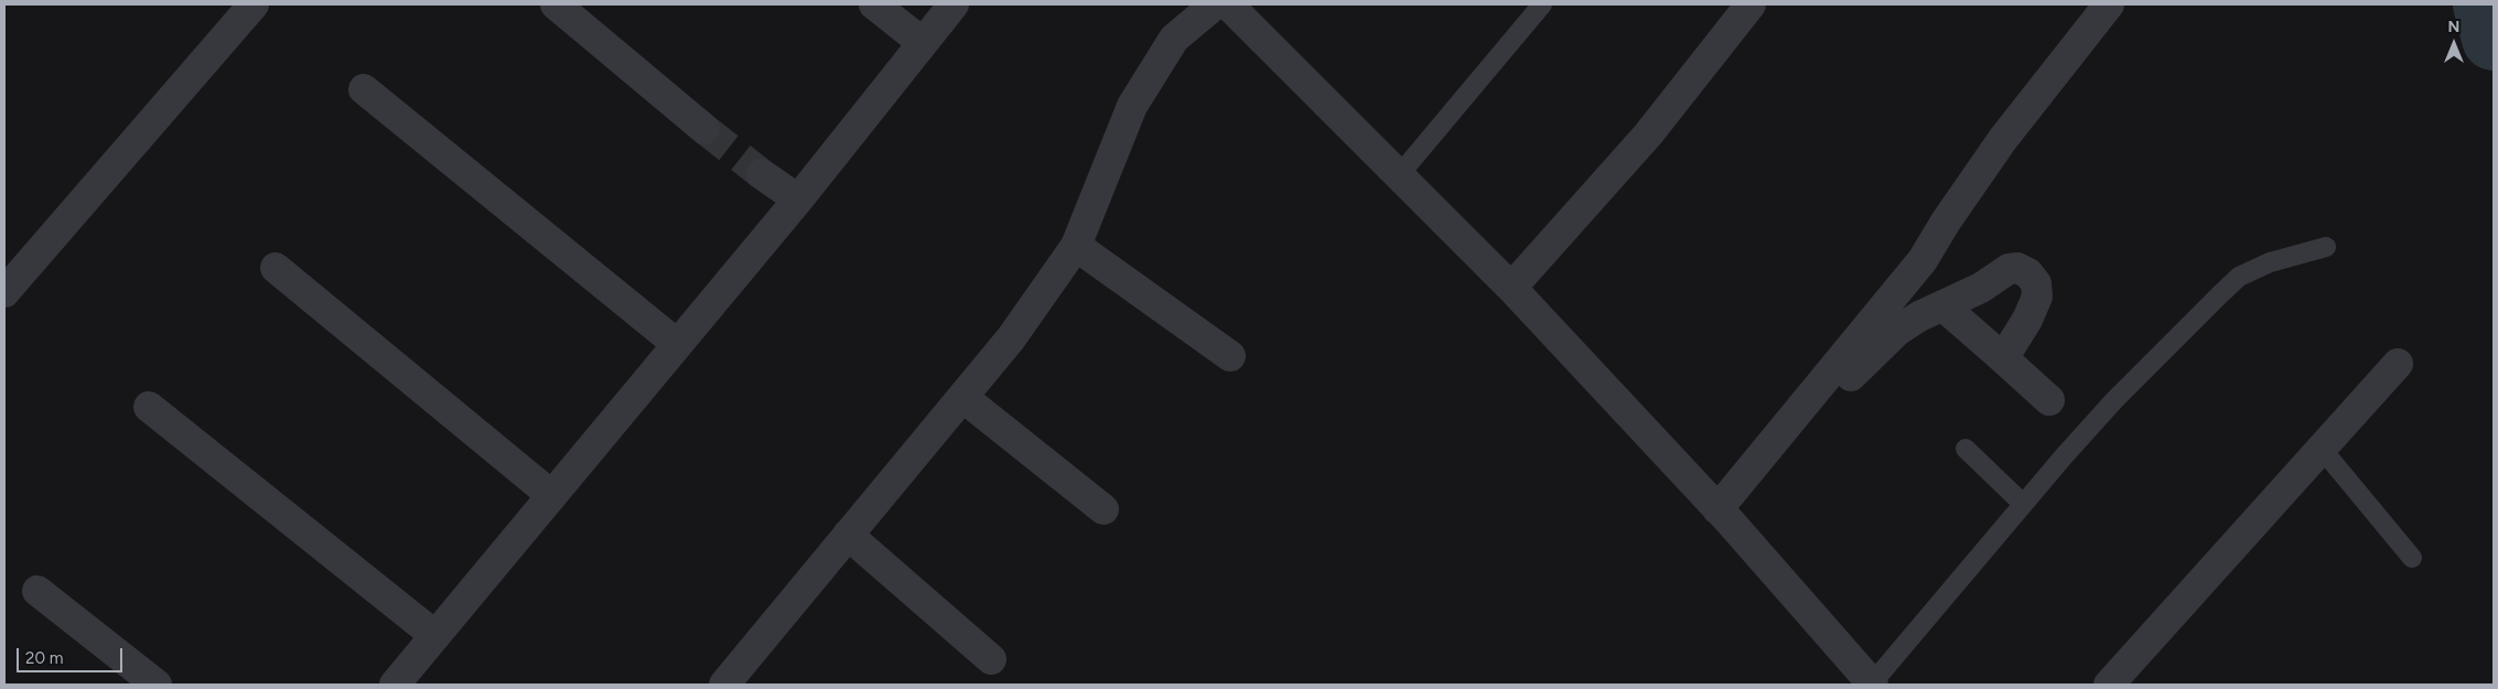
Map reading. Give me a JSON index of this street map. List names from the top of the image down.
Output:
{
  "scale_bar": "20 m",
  "north": "top"
}
